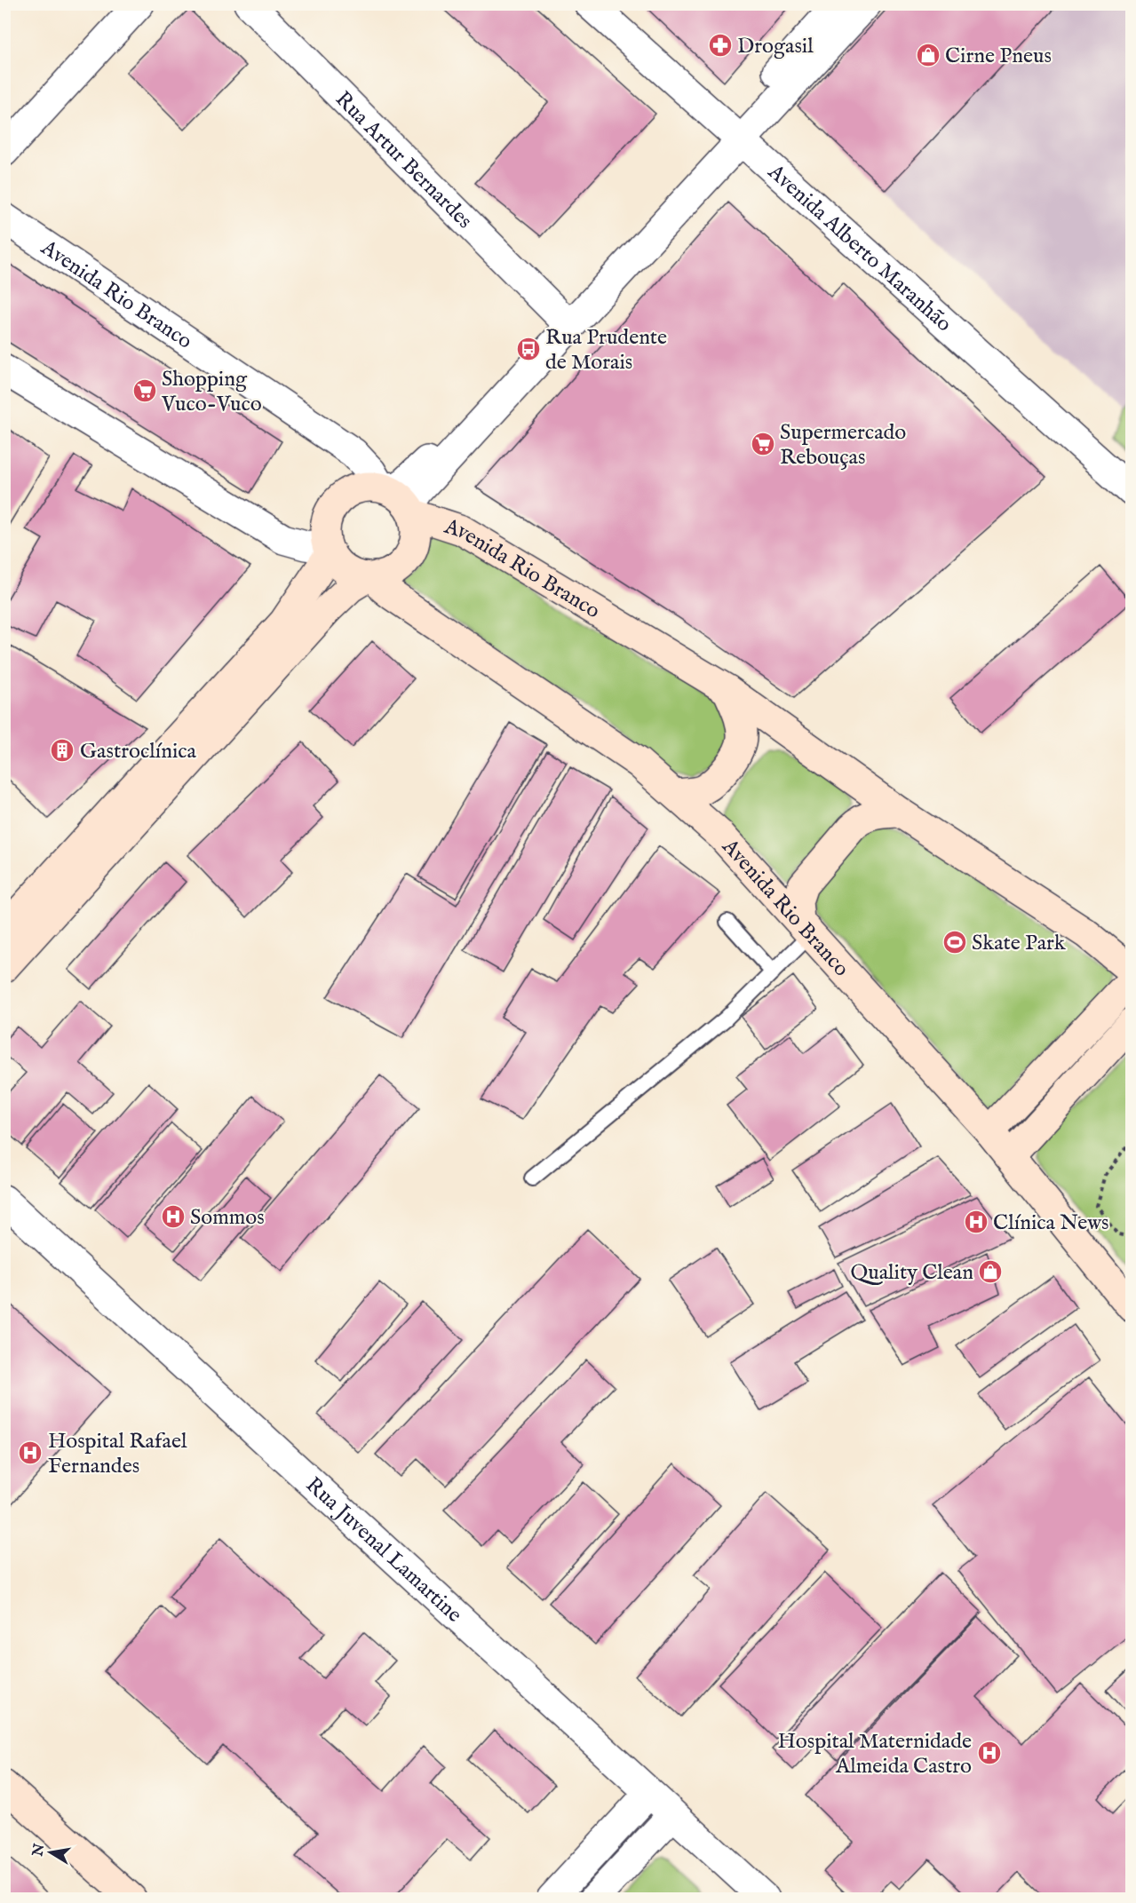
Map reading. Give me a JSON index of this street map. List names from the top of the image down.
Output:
{
  "streets": {
    "main road": ["Avenida Rio Branco"],
    "street": ["Rua Artur Bernardes", "Avenida Alberto Maranhão", "Rua Juvenal Lamartine"]
  },
  "places": {
    "pharmacy": ["Drogasil"],
    "shop": ["Cirne Pneus", "Quality Clean"],
    "bus stop": ["Rua Prudente de Morais"],
    "supermarket": ["Shopping Vuco-Vuco", "Supermercado Rebouças"],
    "building": ["Gastroclínica"],
    "sports": ["Skate Park"],
    "hospital": [
      "Sommos",
      "Clínica News",
      "Hospital Rafael Fernandes",
      "Hospital Maternidade Almeida Castro"
    ]
  },
  "north": "left"
}
